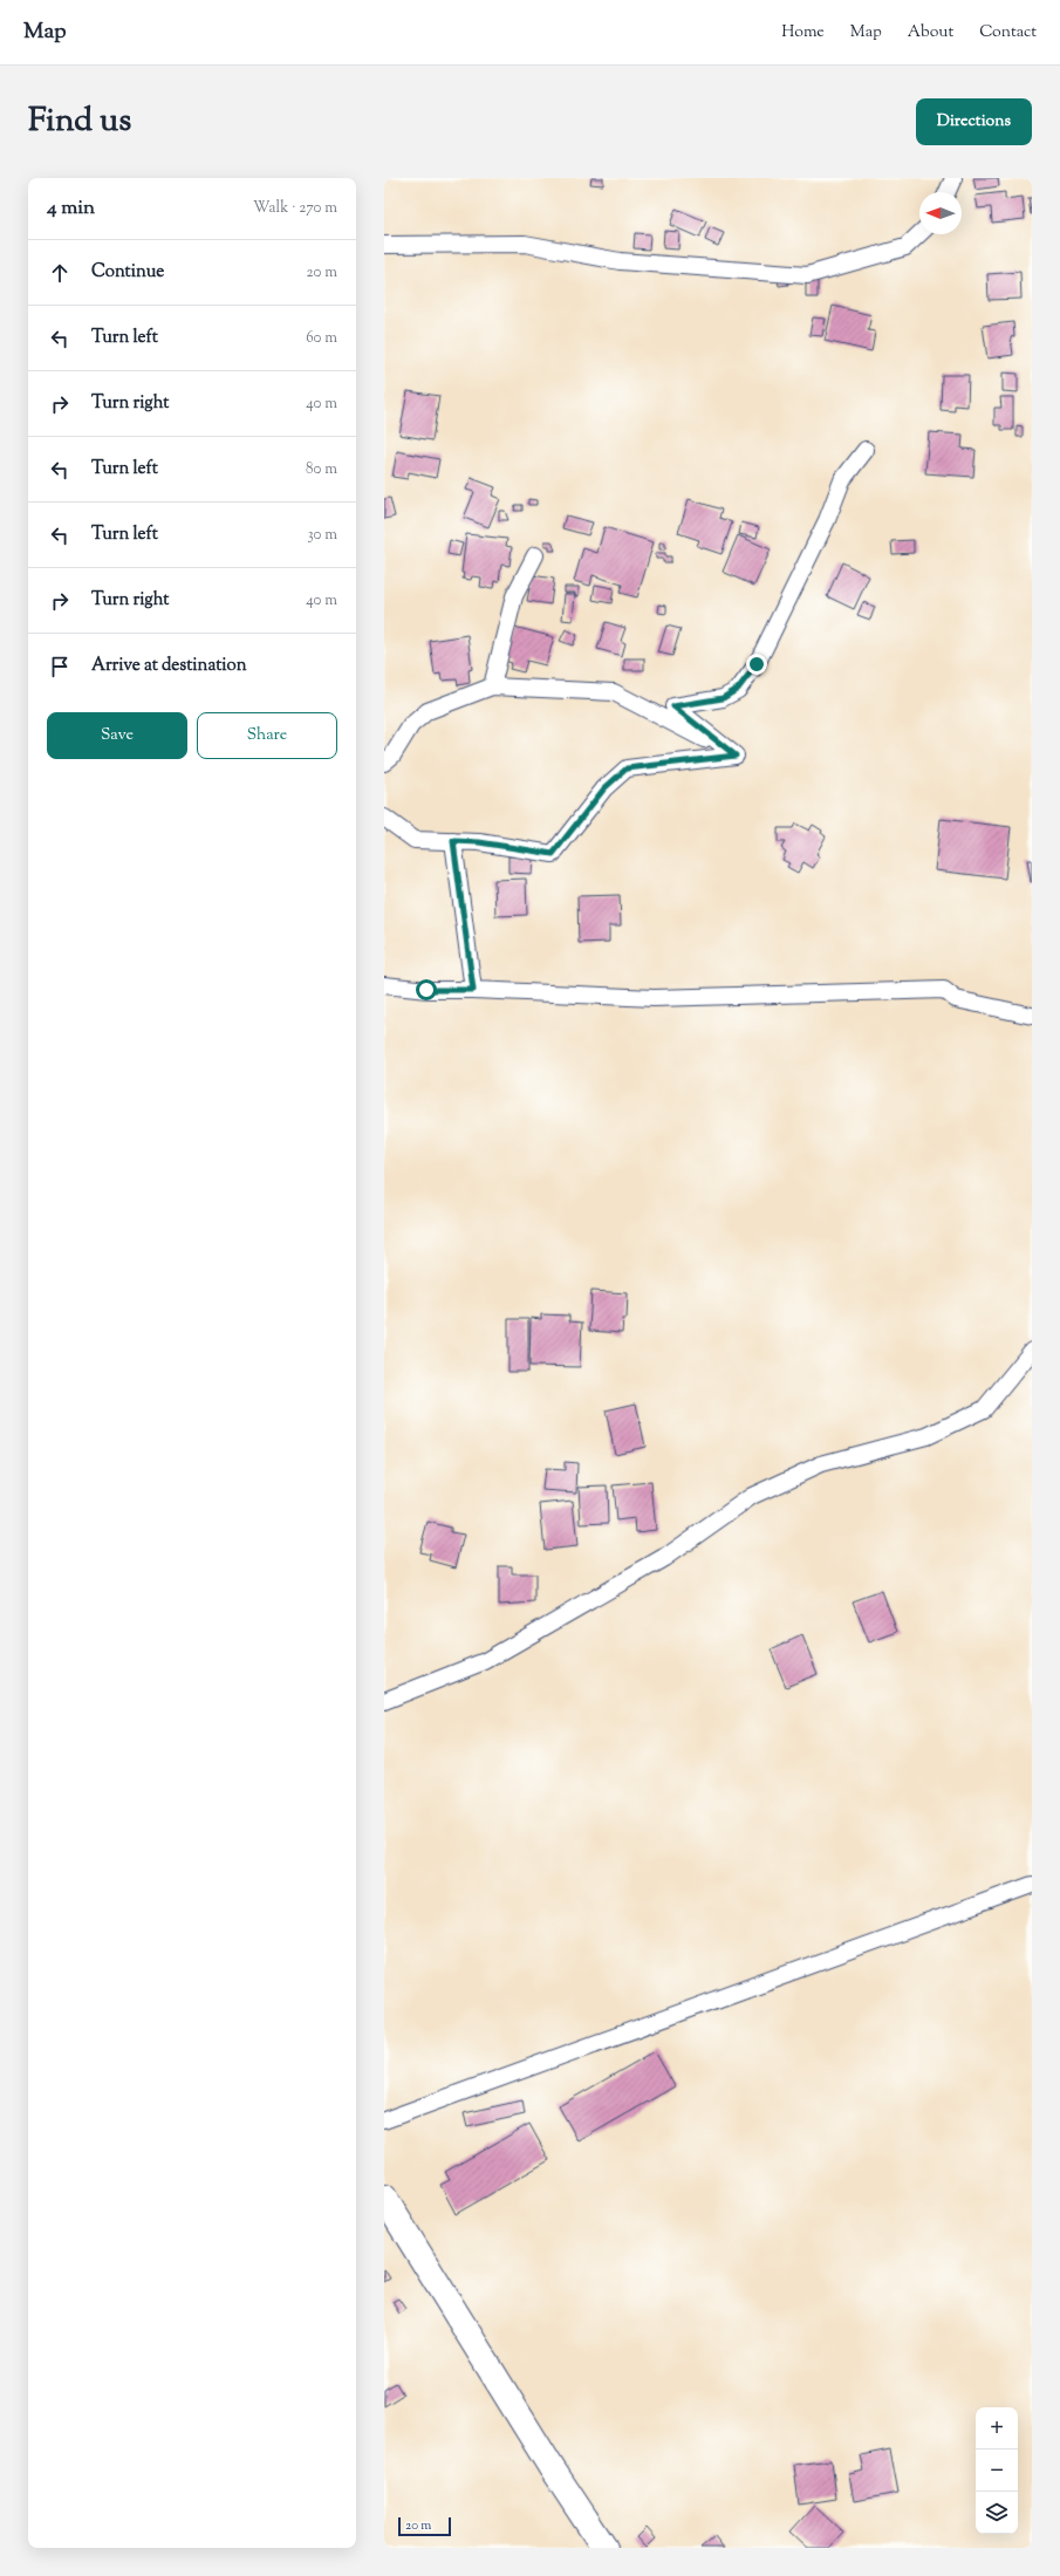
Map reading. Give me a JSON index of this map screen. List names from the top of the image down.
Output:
{
  "scale_bar": "20 m",
  "north": "left",
  "page": {
    "header": "Map",
    "nav": [
      "Home",
      "Map",
      "About",
      "Contact"
    ],
    "title": "Find us",
    "buttons": [
      "Directions",
      ["Save", "Share"]
    ],
    "heading": ["4 min", "Walk · 270 m"],
    "list": [
      ["Continue", "20 m"],
      ["Turn left", "60 m"],
      ["Turn right", "40 m"],
      ["Turn left", "80 m"],
      ["Turn left", "30 m"],
      ["Turn right", "40 m"],
      "Arrive at destination"
    ],
    "map_buttons": ["+", "−"],
    "scale": "20 m"
  }
}
